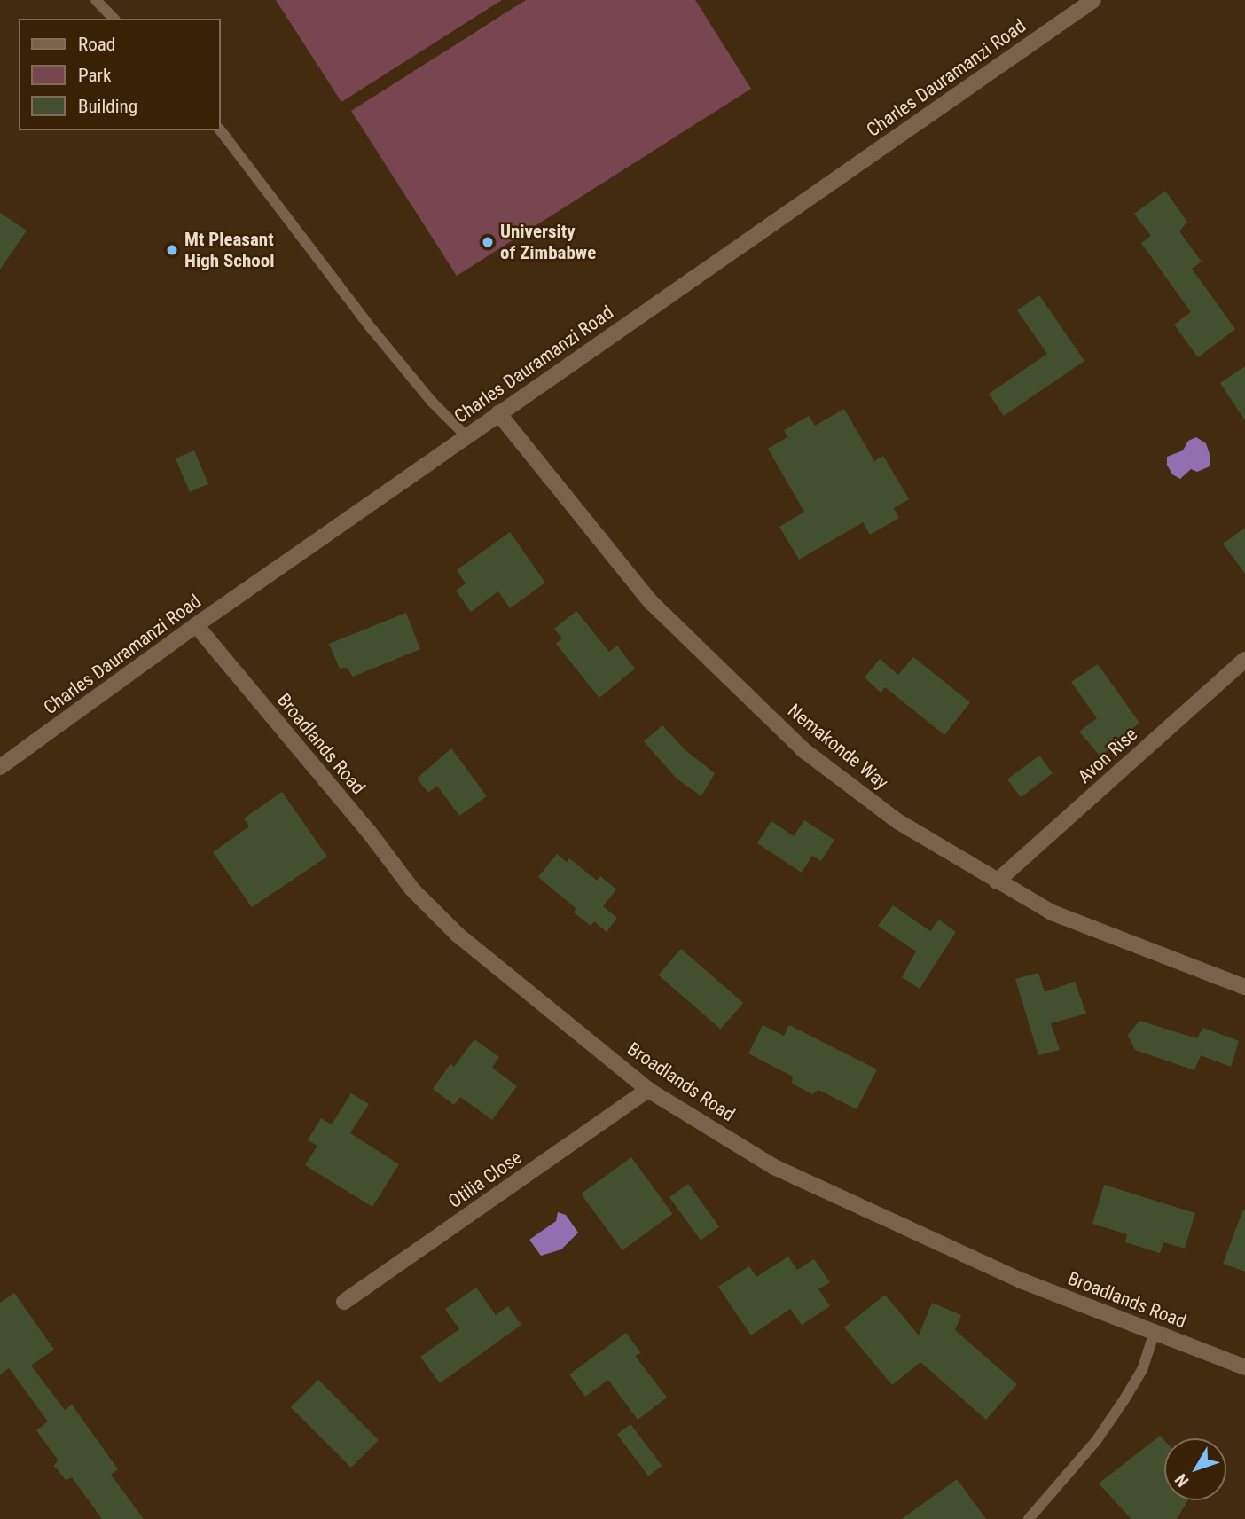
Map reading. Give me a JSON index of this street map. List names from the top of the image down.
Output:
{
  "streets": {
    "street": [
      "Charles Dauramanzi Road",
      "Broadlands Road",
      "Nemakonde Way",
      "Avon Rise",
      "Otilia Close"
    ]
  },
  "crossings": [
    ["Charles Dauramanzi Road", "Broadlands Road"],
    ["Charles Dauramanzi Road", "Nemakonde Way"],
    ["Broadlands Road", "Otilia Close"],
    ["Nemakonde Way", "Avon Rise"]
  ],
  "places": ["University of Zimbabwe", "Mt Pleasant High School"],
  "legend": ["Road", "Park", "Building"],
  "north": "bottom left"
}
